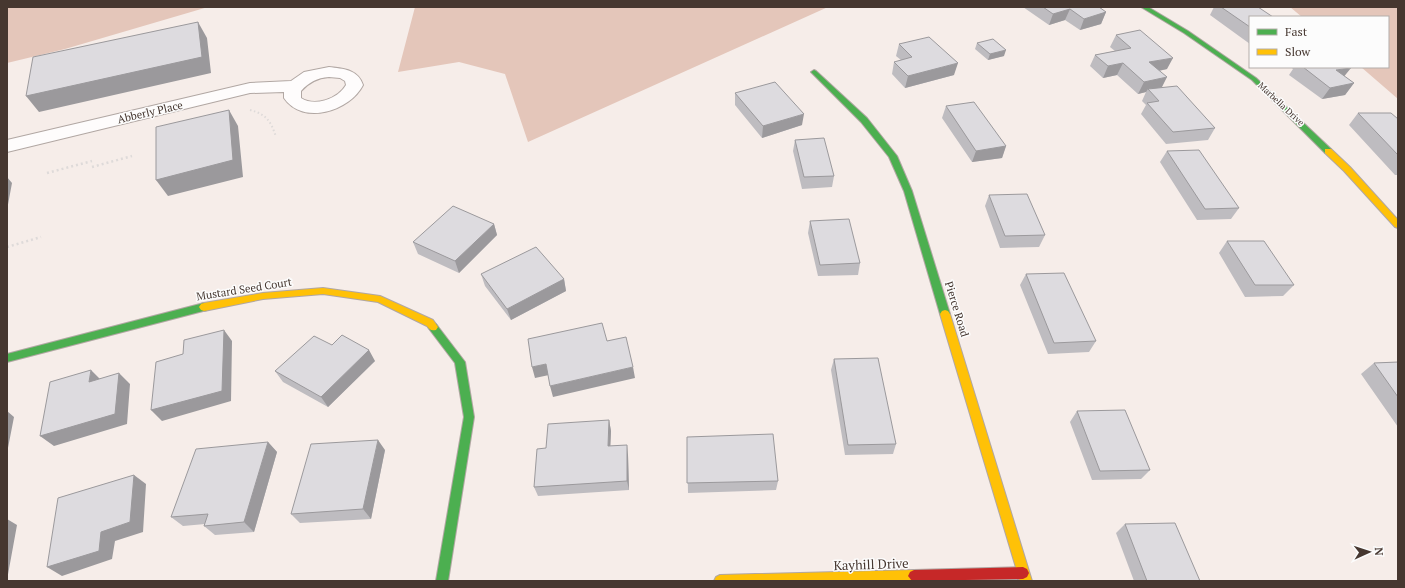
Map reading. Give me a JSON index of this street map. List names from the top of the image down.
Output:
{
  "streets": {
    "street": [
      "Marbella Drive",
      "Abberly Place",
      "Mustard Seed Court",
      "Pierce Road",
      "Kayhill Drive"
    ]
  },
  "crossings": [
    ["Pierce Road", "Kayhill Drive"]
  ],
  "legend": ["Fast", "Slow"],
  "north": "right"
}
